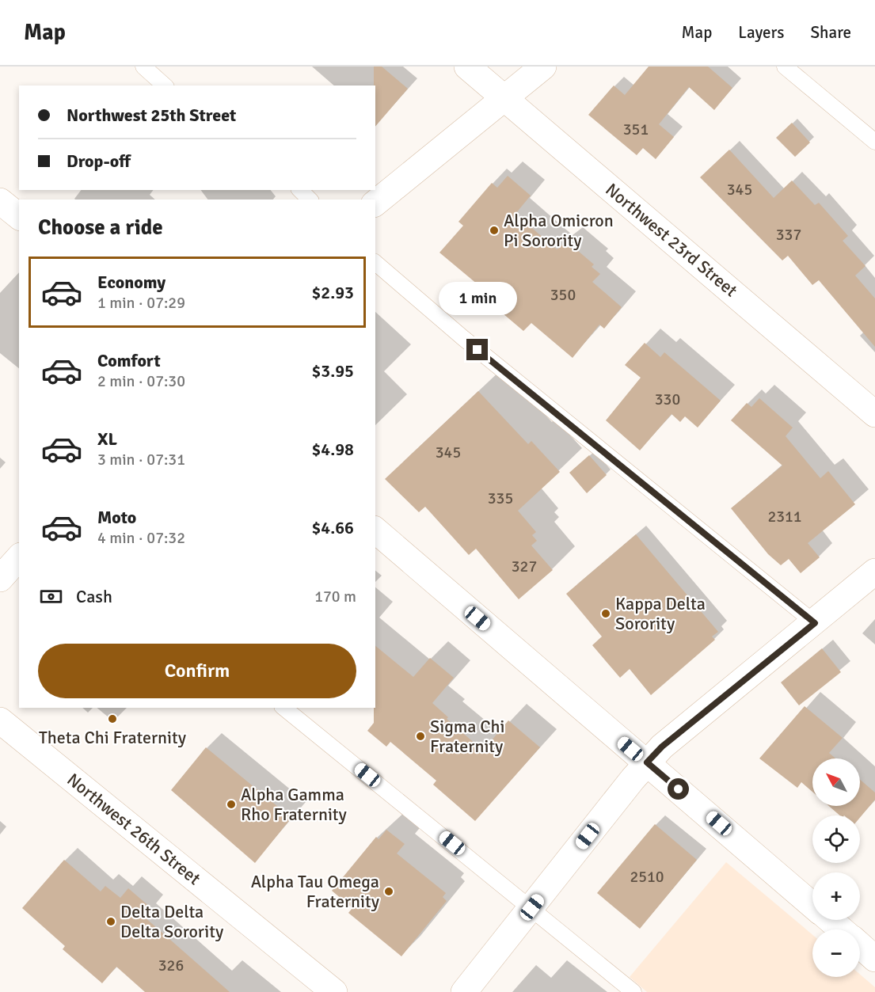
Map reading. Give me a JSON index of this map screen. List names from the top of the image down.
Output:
{
  "streets": {
    "street": ["Northwest 23rd Street", "Northwest 26th Street"]
  },
  "places": [
    "Alpha Omicron Pi Sorority",
    "Kappa Delta Sorority",
    "Theta Chi Fraternity",
    "Sigma Chi Fraternity",
    "Alpha Gamma Rho Fraternity",
    "Alpha Tau Omega Fraternity",
    "Delta Delta Delta Sorority"
  ],
  "house_numbers": [
    "351",
    "345",
    "337",
    "350",
    "330",
    "345",
    "335",
    "2311",
    "327",
    "2510",
    "326"
  ],
  "north": "top left",
  "page": {
    "header": "Map",
    "nav": ["Map", "Layers", "Share"],
    "banner": ["Northwest 25th Street", "Drop-off"],
    "heading": "Choose a ride",
    "list": [
      {
        "name": "Economy",
        "note": "1 min · 07:29",
        "value": "$2.93"
      },
      {
        "name": "Comfort",
        "note": "2 min · 07:30",
        "value": "$3.95"
      },
      {
        "name": "XL",
        "note": "3 min · 07:31",
        "value": "$4.98"
      },
      {
        "name": "Moto",
        "note": "4 min · 07:32",
        "value": "$4.66"
      }
    ],
    "bubble": "1 min",
    "pay": ["Cash", "170 m"],
    "buttons": "Confirm",
    "map_buttons": ["+", "−"]
  }
}
